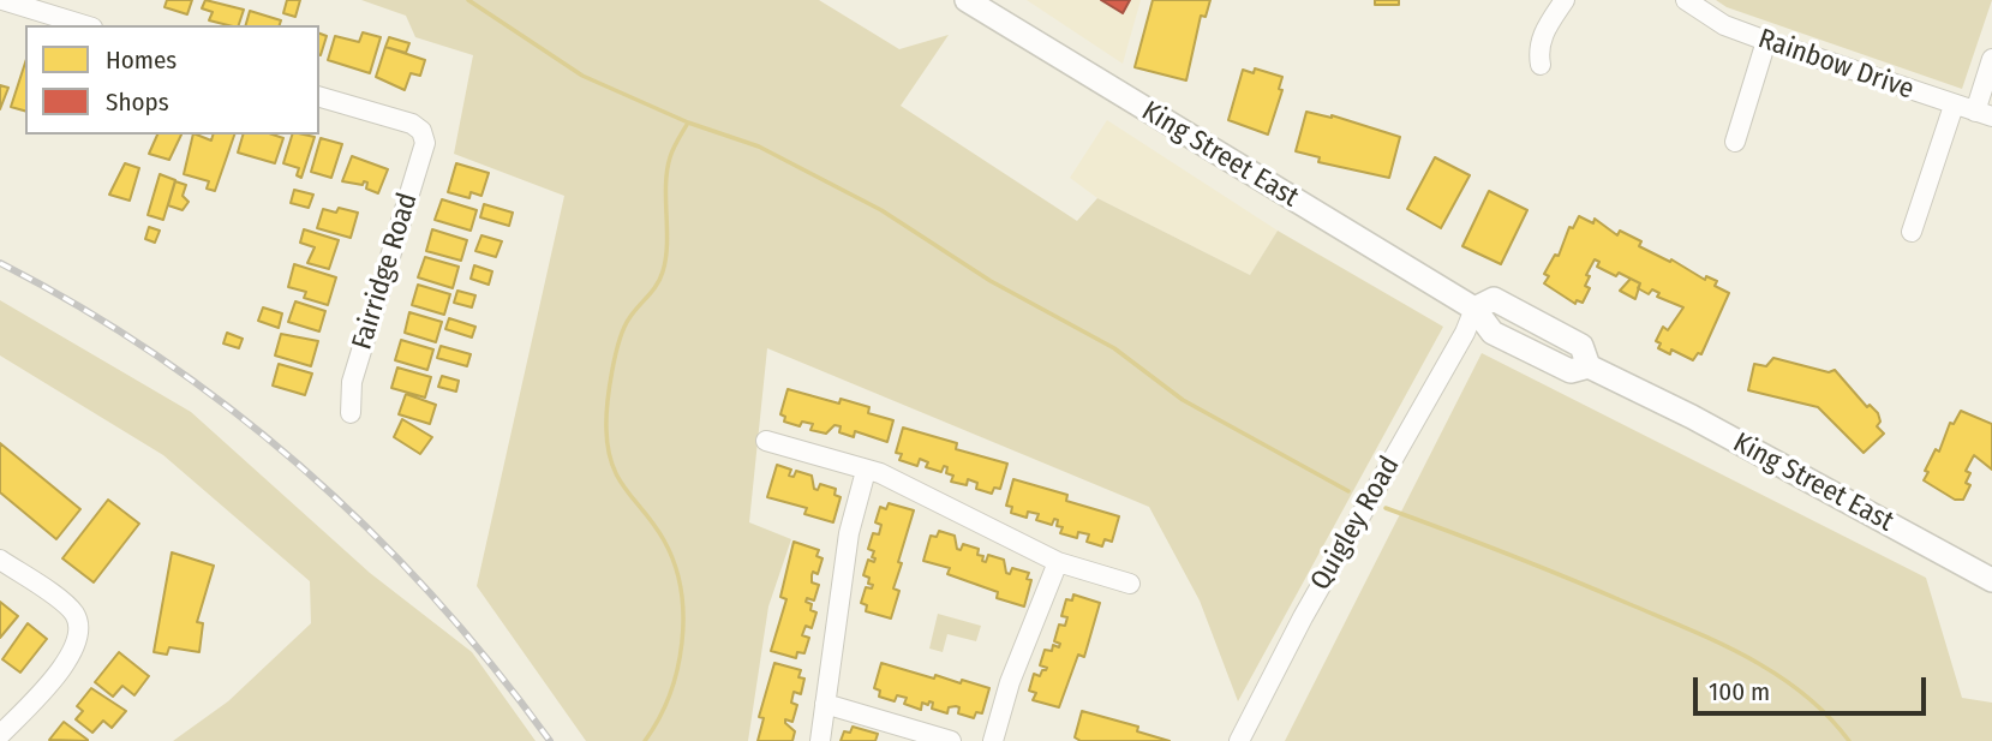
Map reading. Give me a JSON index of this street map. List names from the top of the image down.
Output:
{
  "streets": {
    "main road": ["King Street East"],
    "street": ["Rainbow Drive", "Fairridge Road", "Quigley Road"]
  },
  "crossings": [
    ["King Street East", "Quigley Road"]
  ],
  "legend": ["Homes", "Shops"],
  "scale_bar": "100 m"
}
